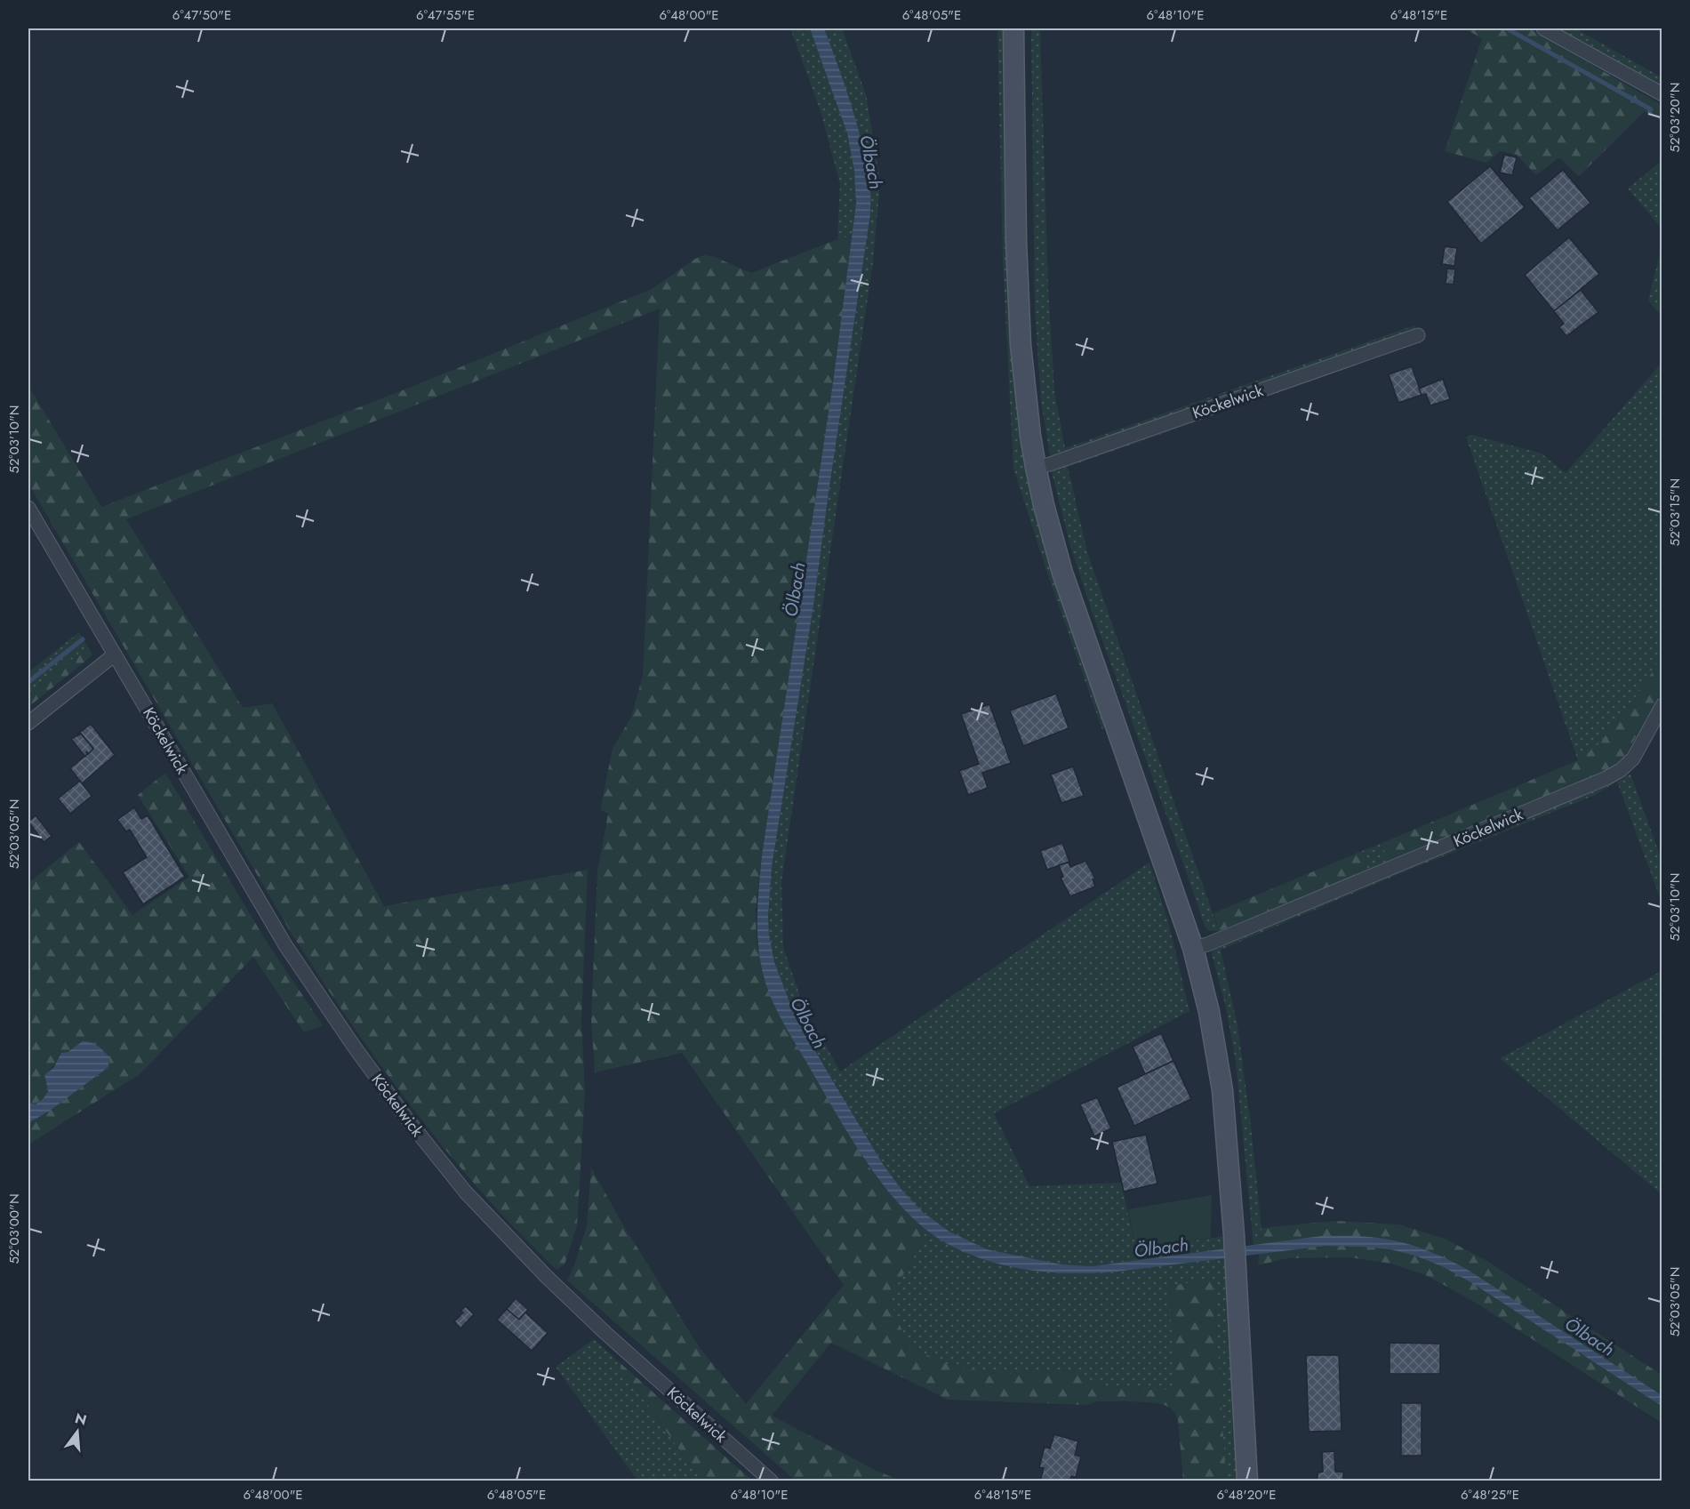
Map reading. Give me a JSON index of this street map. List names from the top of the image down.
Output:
{
  "streets": {
    "street": ["Köckelwick"]
  },
  "water": ["Ölbach"],
  "north": "top",
  "coordinates": [
    "6°47'50\"E",
    "6°47'55\"E",
    "6°48'00\"E",
    "6°48'05\"E",
    "6°48'10\"E",
    "6°48'15\"E",
    "52°03'20\"N",
    "52°03'10\"N",
    "52°03'15\"N",
    "52°03'05\"N",
    "52°03'00\"N",
    "6°48'20\"E",
    "6°48'25\"E"
  ]
}
